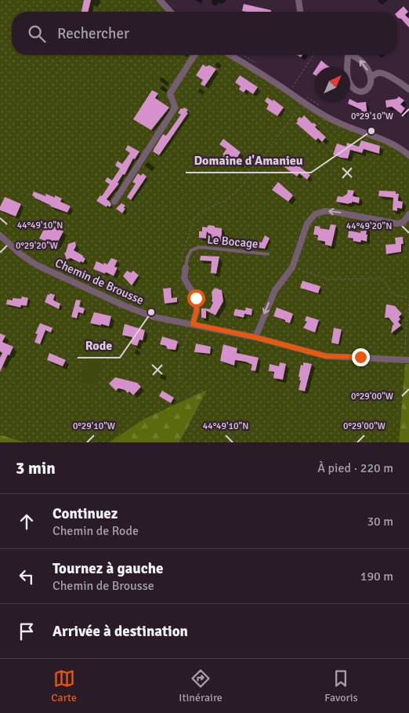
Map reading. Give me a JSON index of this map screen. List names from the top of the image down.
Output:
{
  "streets": {
    "street": ["Chemin de Brousse"],
    "lane": ["Le Bocage"]
  },
  "places": ["Domaine d'Amanieu", "Rode"],
  "north": "top right",
  "page": {
    "search": "Rechercher",
    "heading": ["3 min", "À pied · 220 m"],
    "list": [
      ["Continuez", "Chemin de Rode", "30 m"],
      ["Tournez à gauche", "Chemin de Brousse", "190 m"],
      "Arrivée à destination"
    ],
    "nav": ["Carte", "Itinéraire", "Favoris"]
  },
  "coordinates": [
    "0°29'10\"W",
    "44°49'10\"N",
    "44°49'20\"N",
    "0°29'20\"W",
    "0°29'00\"W"
  ]
}
